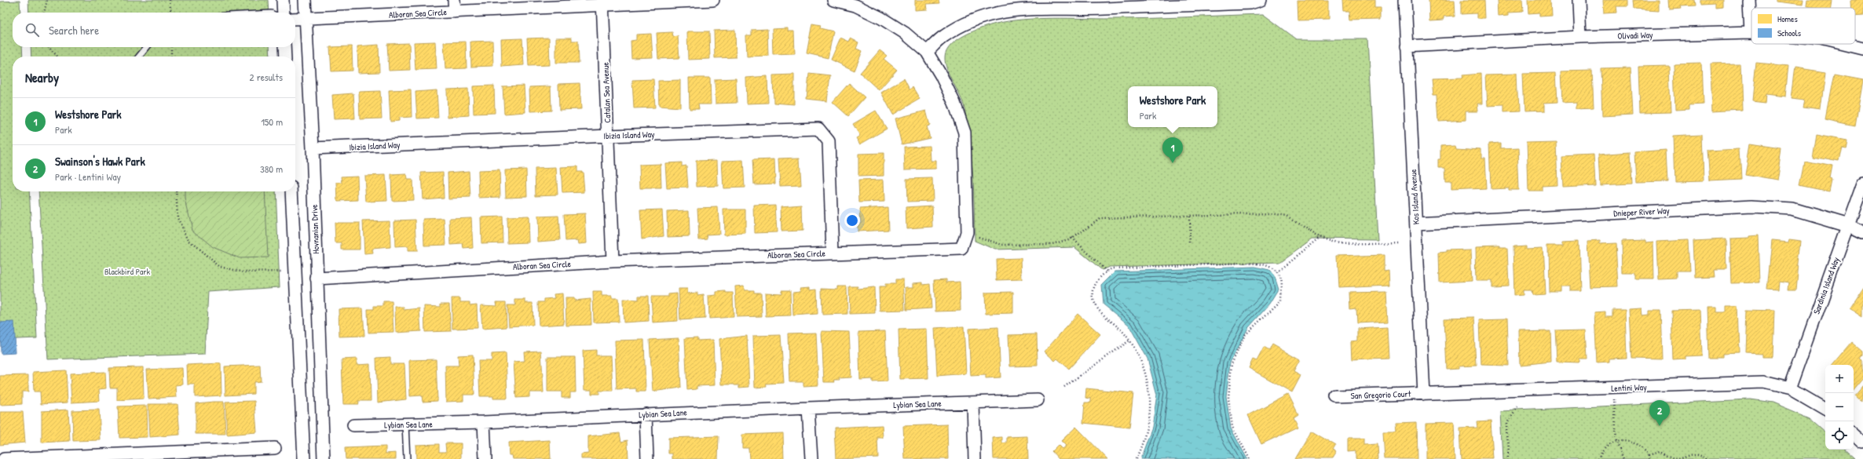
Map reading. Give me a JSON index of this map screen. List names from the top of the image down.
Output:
{
  "streets": {
    "street": [
      "Alboran Sea Circle",
      "Olivadi Way",
      "Catalan Sea Avenue",
      "Ibizia Island Way",
      "Kos Island Avenue",
      "Dnieper River Way",
      "Hovnanian Drive",
      "Sardinia Island Way",
      "Lentini Way",
      "San Gregorio Court",
      "Lybian Sea Lane"
    ]
  },
  "crossings": [
    ["Alboran Sea Circle", "Catalan Sea Avenue"],
    ["Alboran Sea Circle", "Ibizia Island Way"],
    ["Alboran Sea Circle", "Hovnanian Drive"],
    ["Olivadi Way", "Kos Island Avenue"],
    ["Catalan Sea Avenue", "Ibizia Island Way"],
    ["Ibizia Island Way", "Hovnanian Drive"],
    ["Kos Island Avenue", "Dnieper River Way"],
    ["Kos Island Avenue", "Lentini Way"],
    ["Kos Island Avenue", "San Gregorio Court"],
    ["Dnieper River Way", "Sardinia Island Way"],
    ["Sardinia Island Way", "Lentini Way"],
    ["Lentini Way", "San Gregorio Court"]
  ],
  "parks": ["Blackbird Park"],
  "legend": ["Homes", "Schools"],
  "page": {
    "search": "Search here",
    "heading": ["Nearby", "2 results"],
    "popup": ["Westshore Park", "Park"],
    "list": [
      {
        "mark": "1",
        "name": "Westshore Park",
        "note": "Park",
        "value": "150 m"
      },
      {
        "mark": "2",
        "name": "Swainson's Hawk Park",
        "note": "Park · Lentini Way",
        "value": "380 m"
      }
    ],
    "pins": ["1", "2"],
    "map_buttons": ["+", "−"]
  }
}
